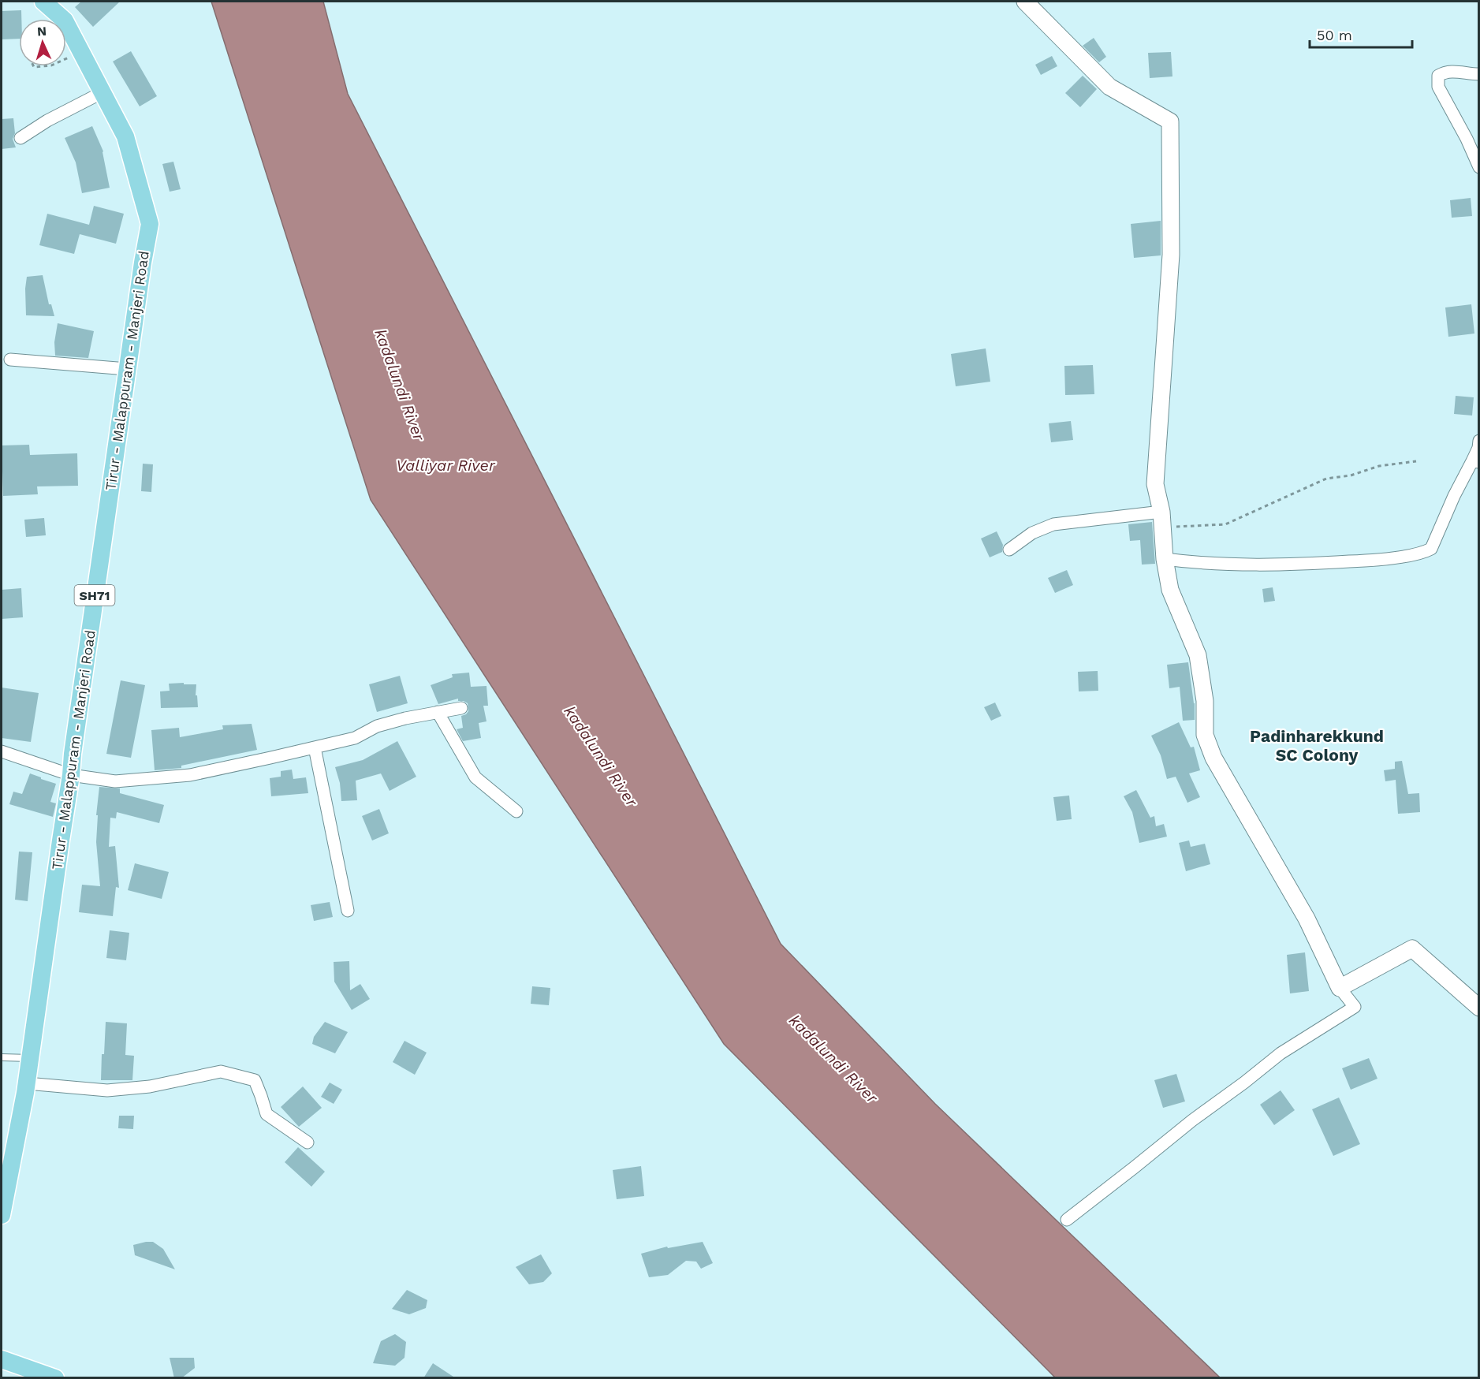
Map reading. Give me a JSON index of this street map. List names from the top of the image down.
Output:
{
  "streets": {
    "main road": ["Tirur - Malappuram - Manjeri Road", "SH71"]
  },
  "districts": ["Padinharekkund SC Colony"],
  "water": ["kadalundi River", "Valliyar River"],
  "scale_bar": "50 m",
  "north": "top"
}
